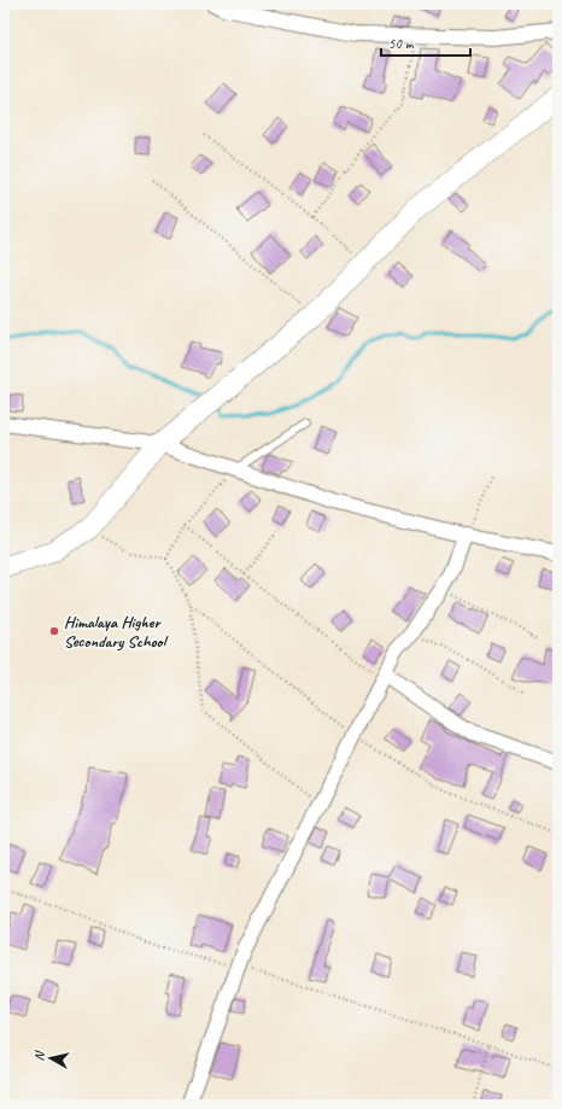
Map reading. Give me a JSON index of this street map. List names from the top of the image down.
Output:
{
  "places": ["Himalaya Higher Secondary School"],
  "scale_bar": "50 m",
  "north": "left"
}
